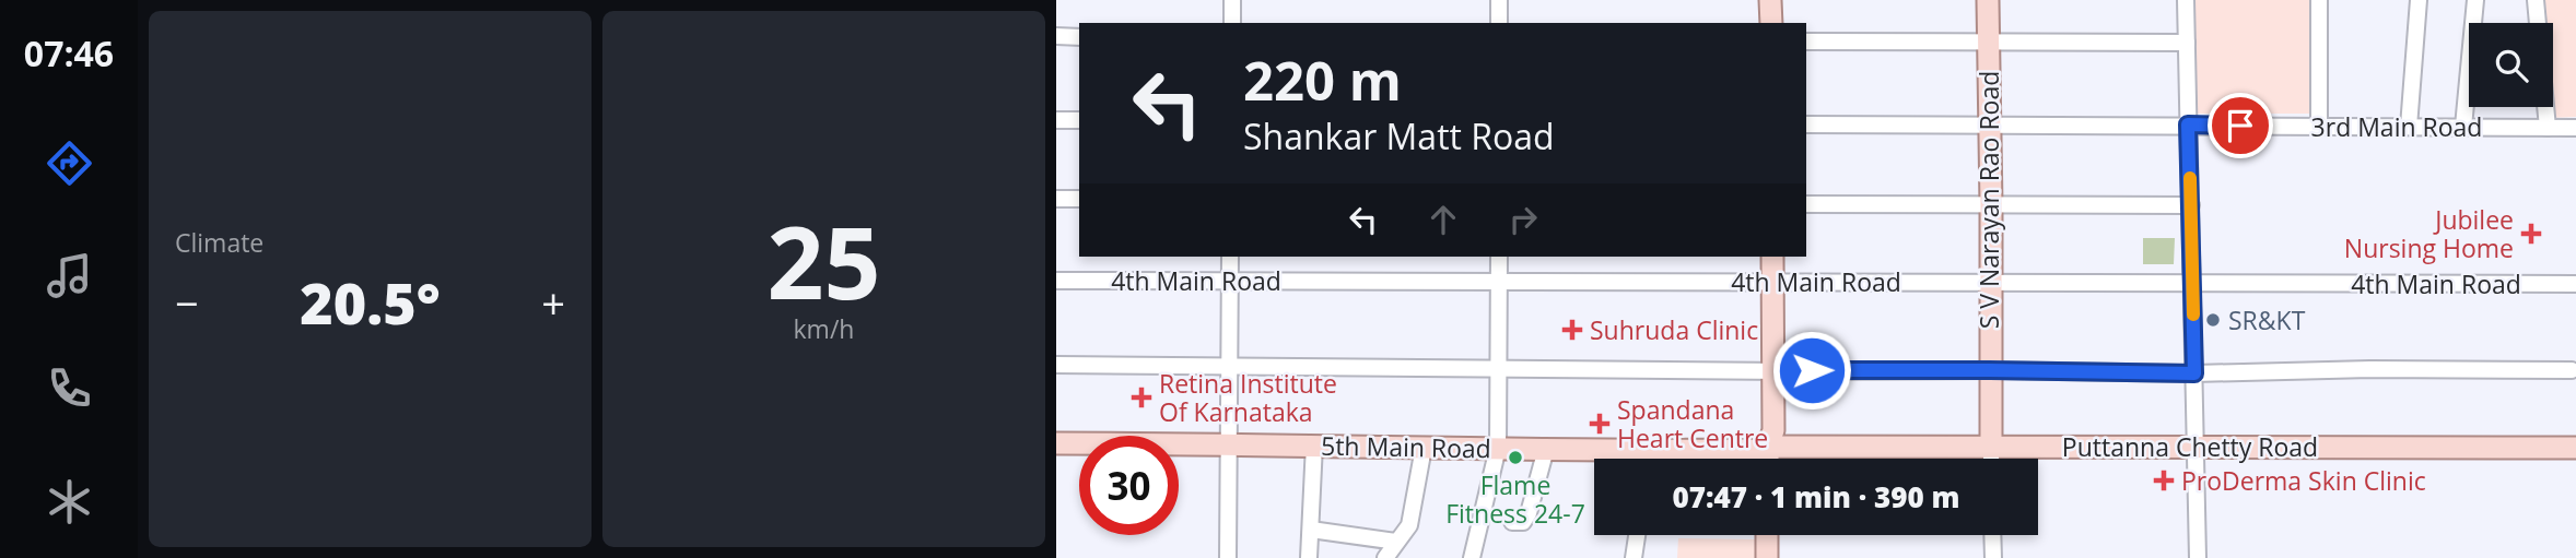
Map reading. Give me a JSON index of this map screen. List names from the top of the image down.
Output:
{
  "streets": {
    "main road": ["S V Narayan Rao Road", "5th Main Road", "Puttanna Chetty Road"],
    "street": ["3rd Main Road", "4th Main Road"]
  },
  "crossings": [
    ["3rd Main Road", "S V Narayan Rao Road"],
    ["S V Narayan Rao Road", "4th Main Road"],
    ["S V Narayan Rao Road", "Puttanna Chetty Road"],
    ["5th Main Road", "Puttanna Chetty Road"]
  ],
  "places": {
    "health": [
      "Jubilee Nursing Home",
      "Suhruda Clinic",
      "Retina Institute Of Karnataka",
      "Spandana Heart Centre",
      "ProDerma Skin Clinic"
    ],
    "other": ["SR&KT", "Flame Fitness 24-7"]
  },
  "page": {
    "tabs": "07:46",
    "tile": [
      "Climate",
      ["25", "km/h"]
    ],
    "turn": ["220 m", "Shankar Matt Road"],
    "heat": ["−", "20.5°", "+"],
    "limit": "30",
    "trip": "07:47 · 1 min · 390 m"
  }
}
